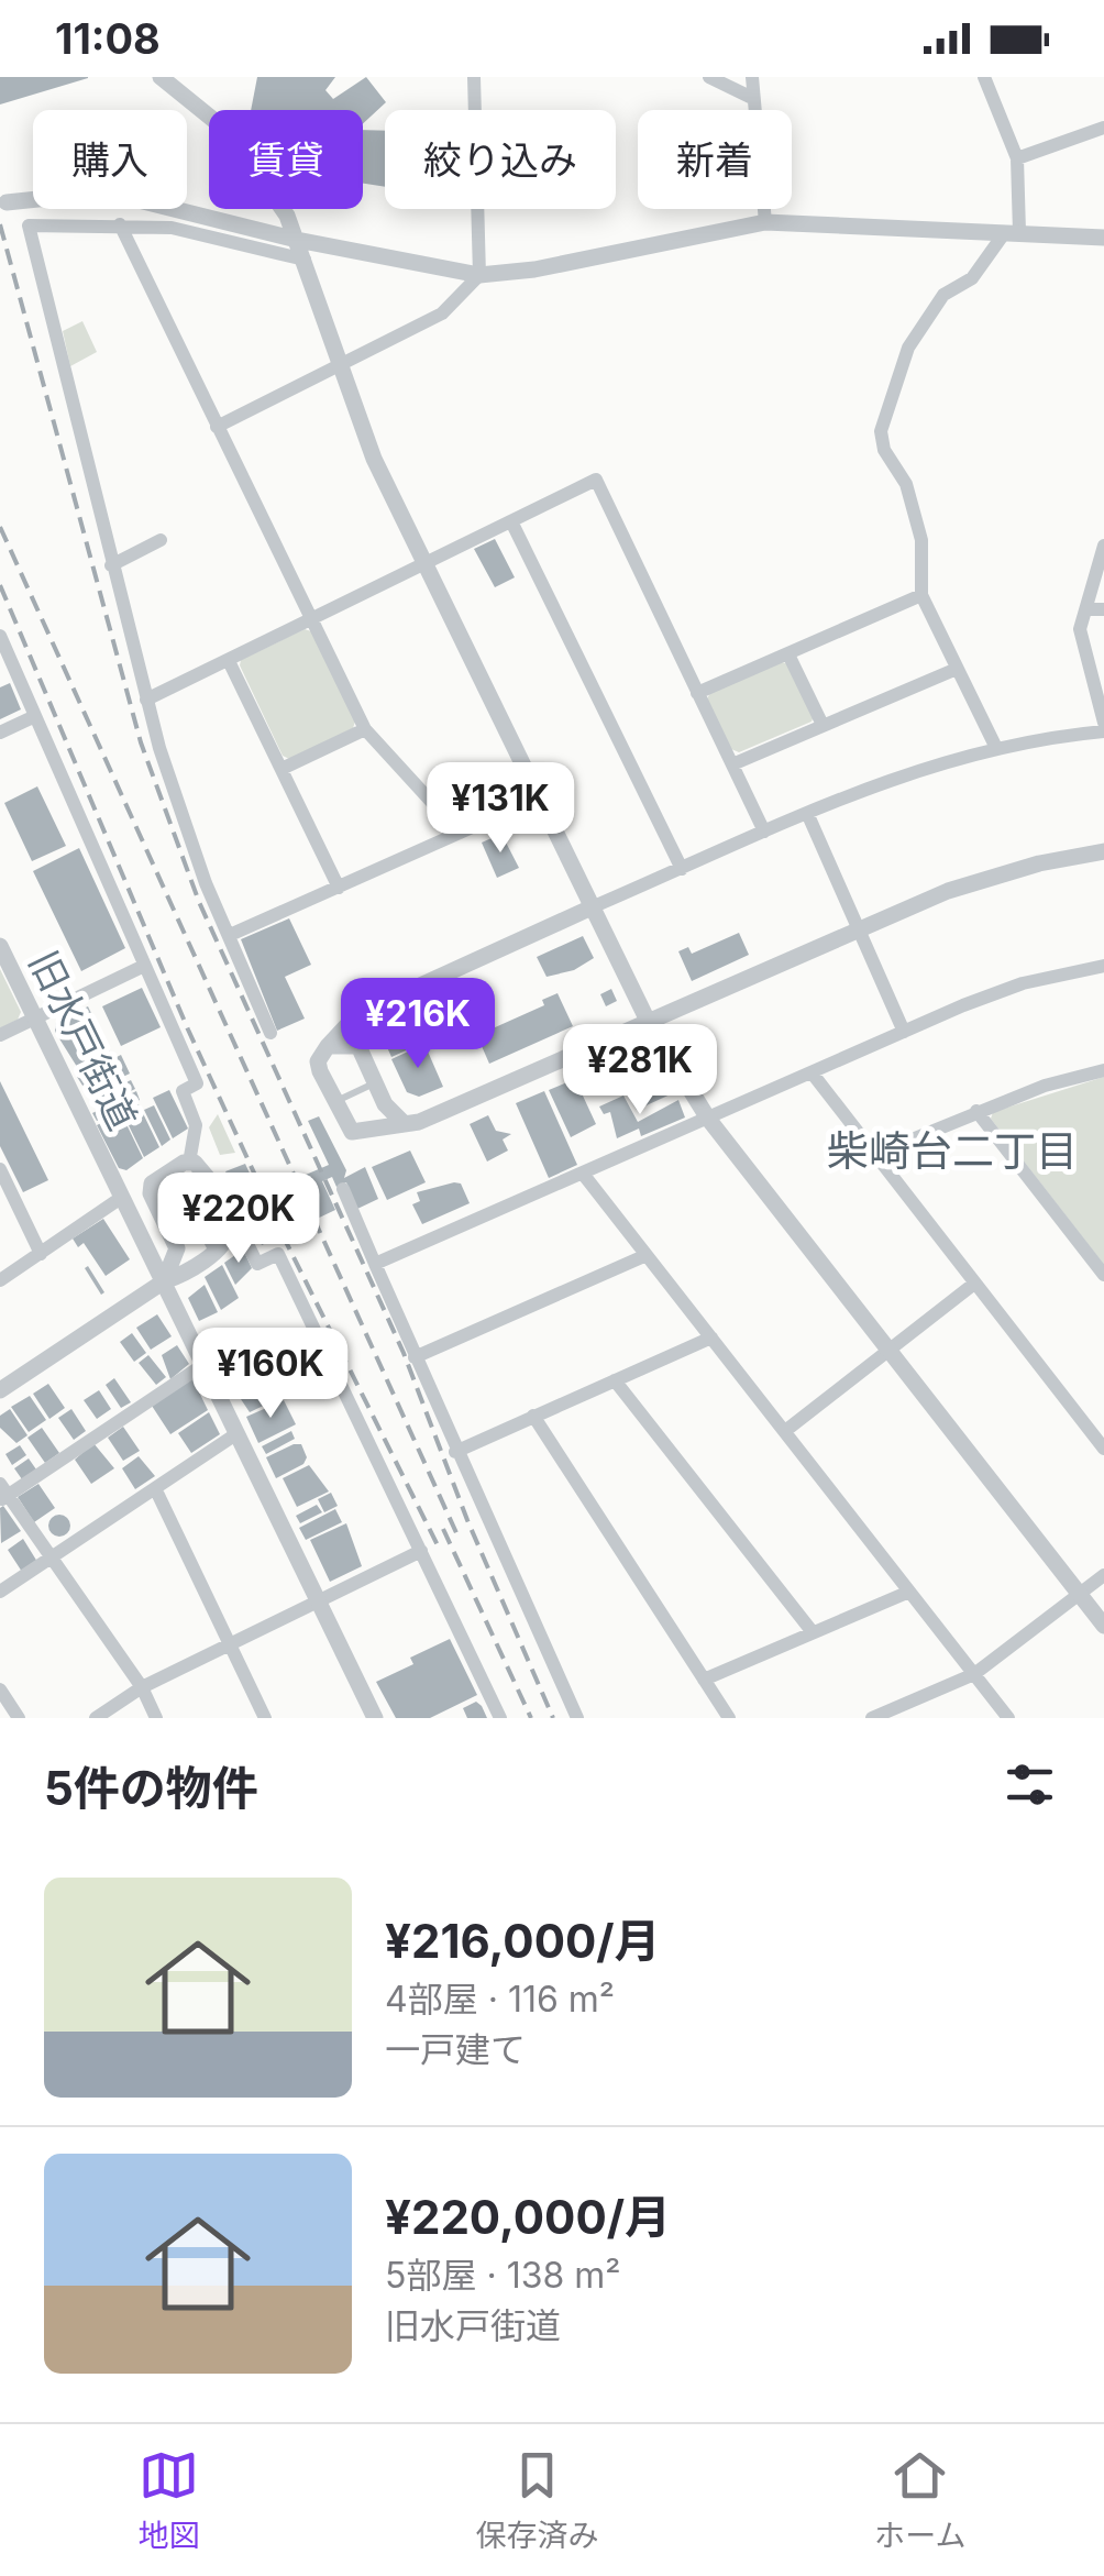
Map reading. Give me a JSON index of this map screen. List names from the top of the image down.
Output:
{
  "streets": {
    "street": ["旧水戸街道"]
  },
  "districts": ["柴崎台二丁目"],
  "page": {
    "status": "11:08",
    "chip": [
      "購入",
      "賃貸",
      "絞り込み",
      "新着"
    ],
    "price": [
      "¥131K",
      "¥216K",
      "¥281K",
      "¥220K",
      "¥160K"
    ],
    "heading": "5件の物件",
    "list": [
      {
        "name": "¥216,000/月",
        "note": "4部屋 · 116 m² · 一戸建て"
      },
      {
        "name": "¥220,000/月",
        "note": "5部屋 · 138 m² · 旧水戸街道"
      }
    ],
    "tabs": ["地図", "保存済み", "ホーム"]
  }
}
